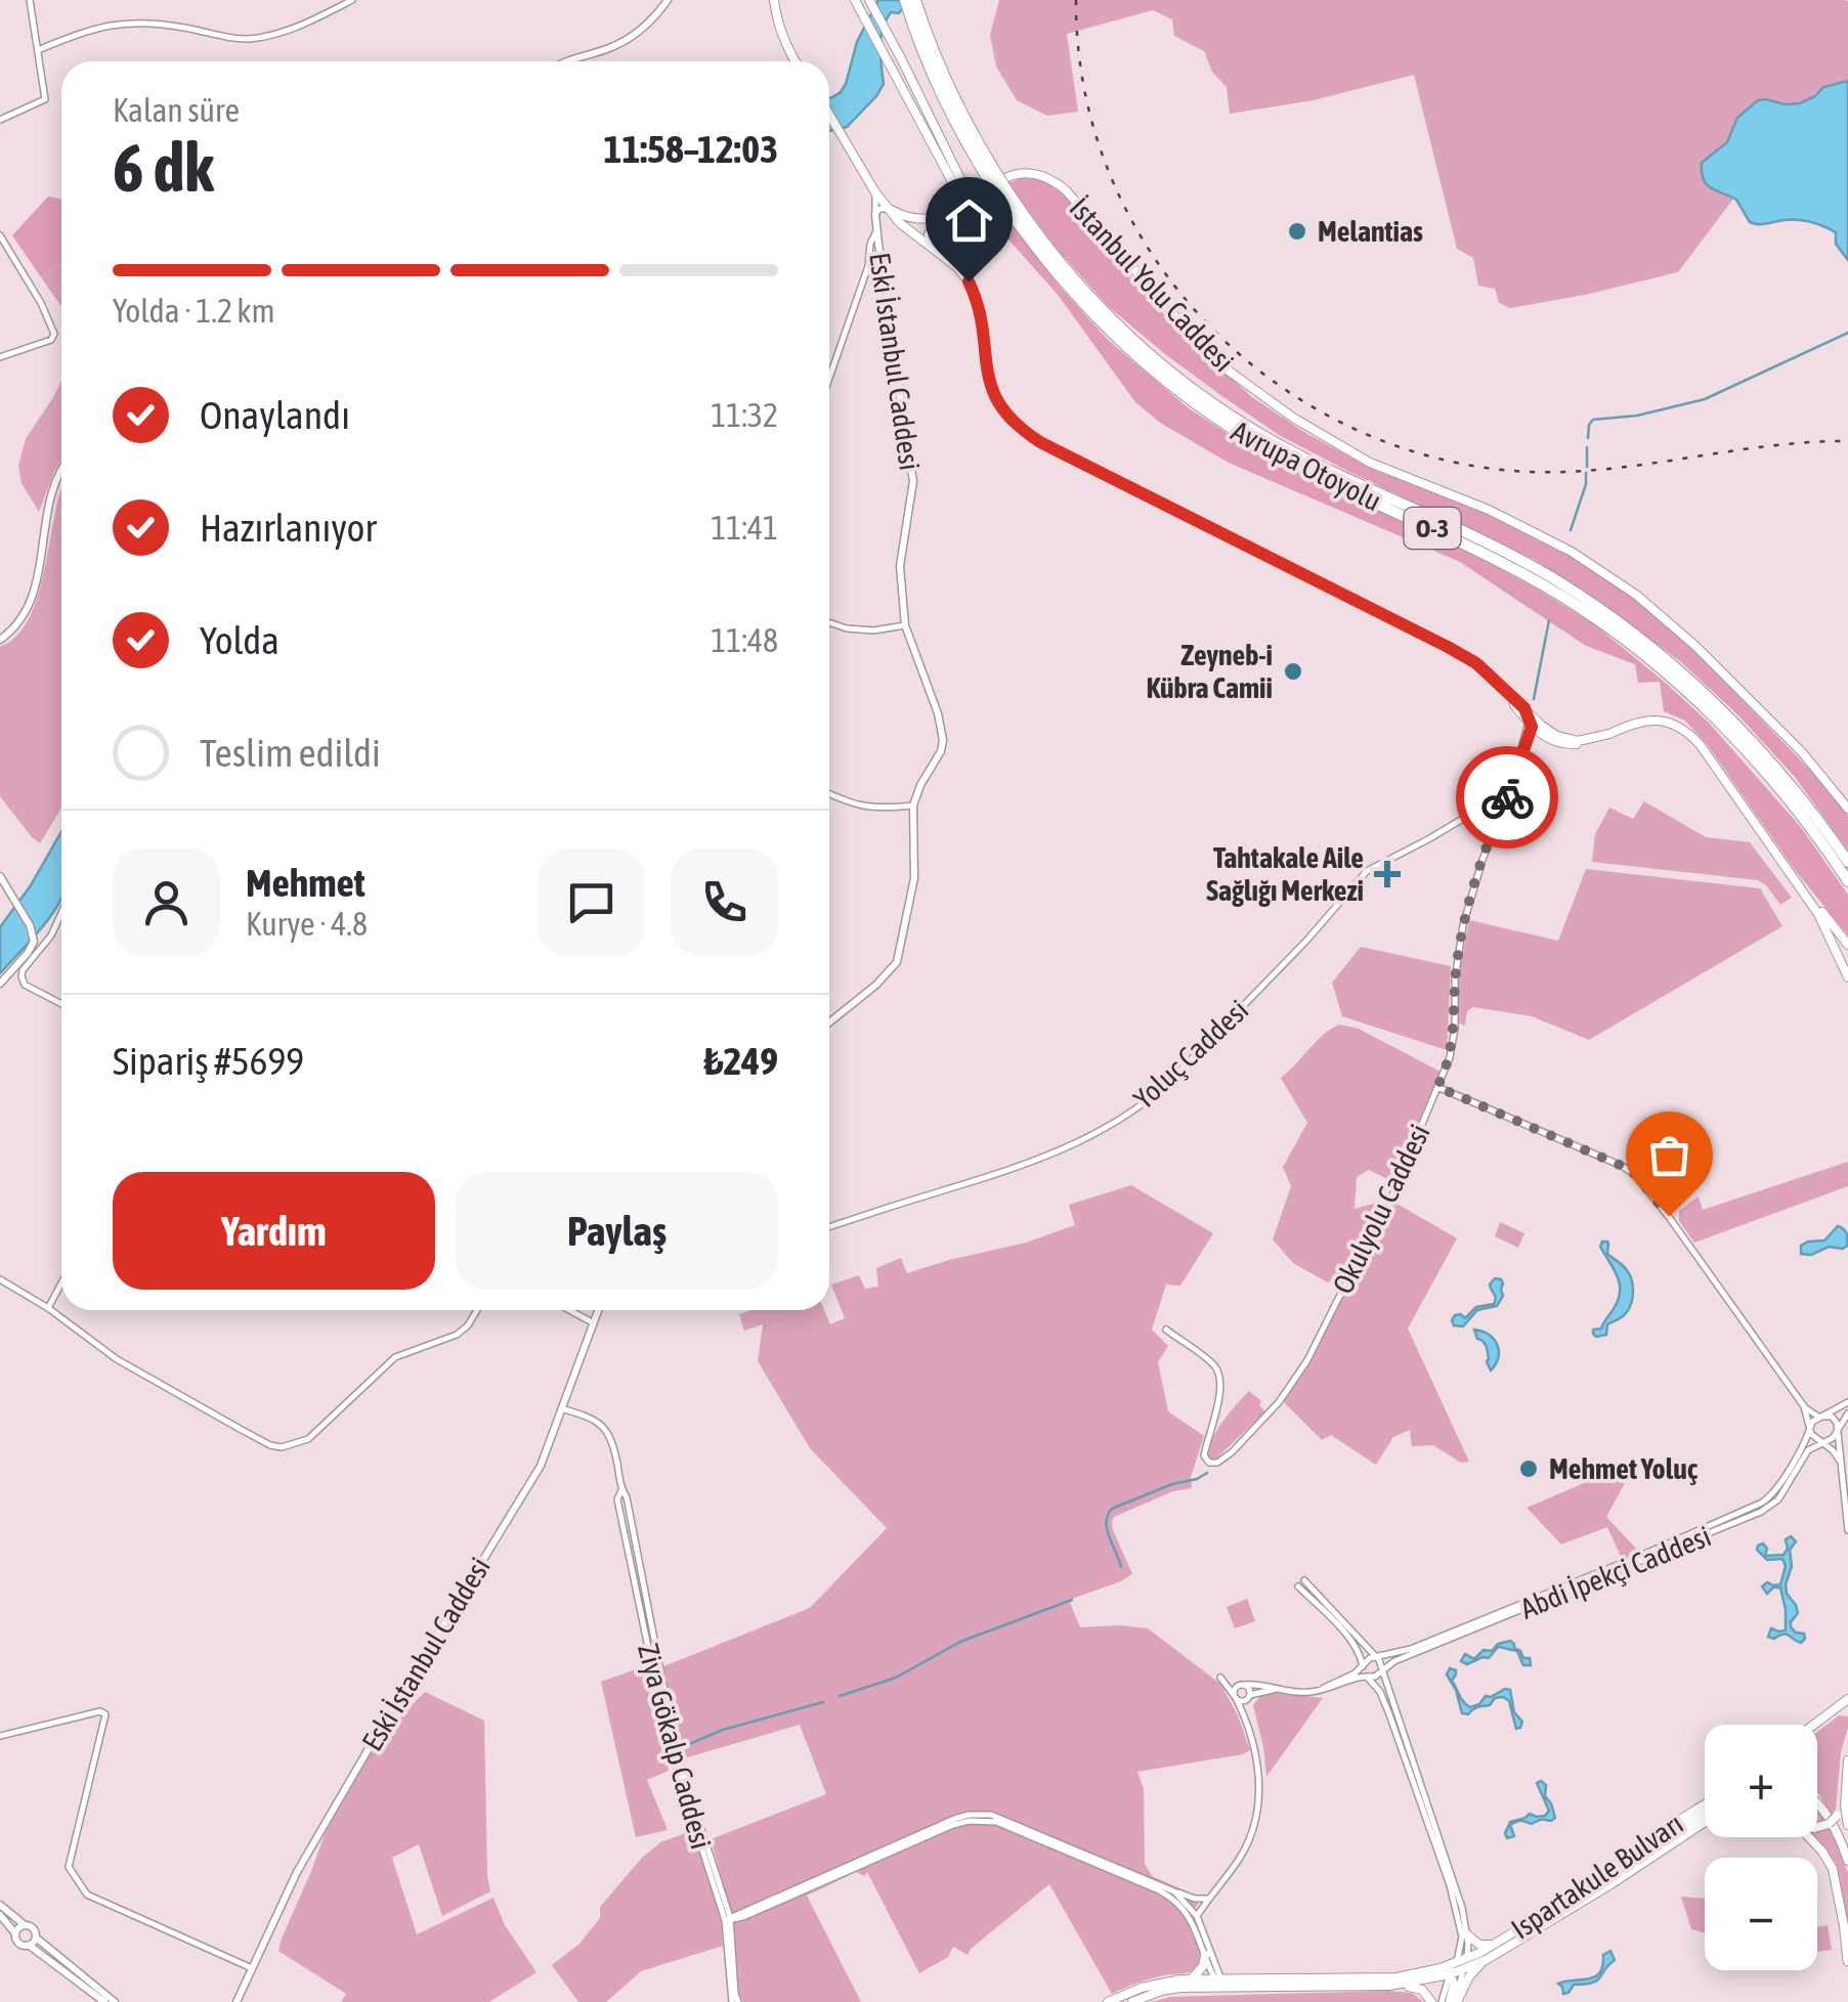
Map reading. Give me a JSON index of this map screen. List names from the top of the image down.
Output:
{
  "streets": {
    "highway": ["Avrupa Otoyolu", "O-3"],
    "main road": ["İstanbul Yolu Caddesi", "Eski İstanbul Caddesi", "Ispartakule Bulvarı"],
    "street": [
      "Yoluç Caddesi",
      "Okulyolu Caddesi",
      "Abdi İpekçi Caddesi",
      "Ziya Gökalp Caddesi"
    ]
  },
  "crossings": [
    ["Eski İstanbul Caddesi", "Ziya Gökalp Caddesi"],
    ["Yoluç Caddesi", "Okulyolu Caddesi"]
  ],
  "places": {
    "other": ["Melantias", "Zeyneb-i Kübra Camii", "Mehmet Yoluç"],
    "health": ["Tahtakale Aile Sağlığı Merkezi"]
  },
  "page": {
    "heading": ["6 dk", "Kalan süre", "11:58–12:03"],
    "panel": [
      "Mehmet",
      "Kurye · 4.8",
      "Sipariş #5699",
      "₺249"
    ],
    "bar": "Yolda · 1.2 km",
    "list": [
      ["Onaylandı", "11:32"],
      ["Hazırlanıyor", "11:41"],
      ["Yolda", "11:48"],
      "Teslim edildi"
    ],
    "buttons": ["Yardım", "Paylaş"],
    "map_buttons": ["+", "−"]
  }
}
